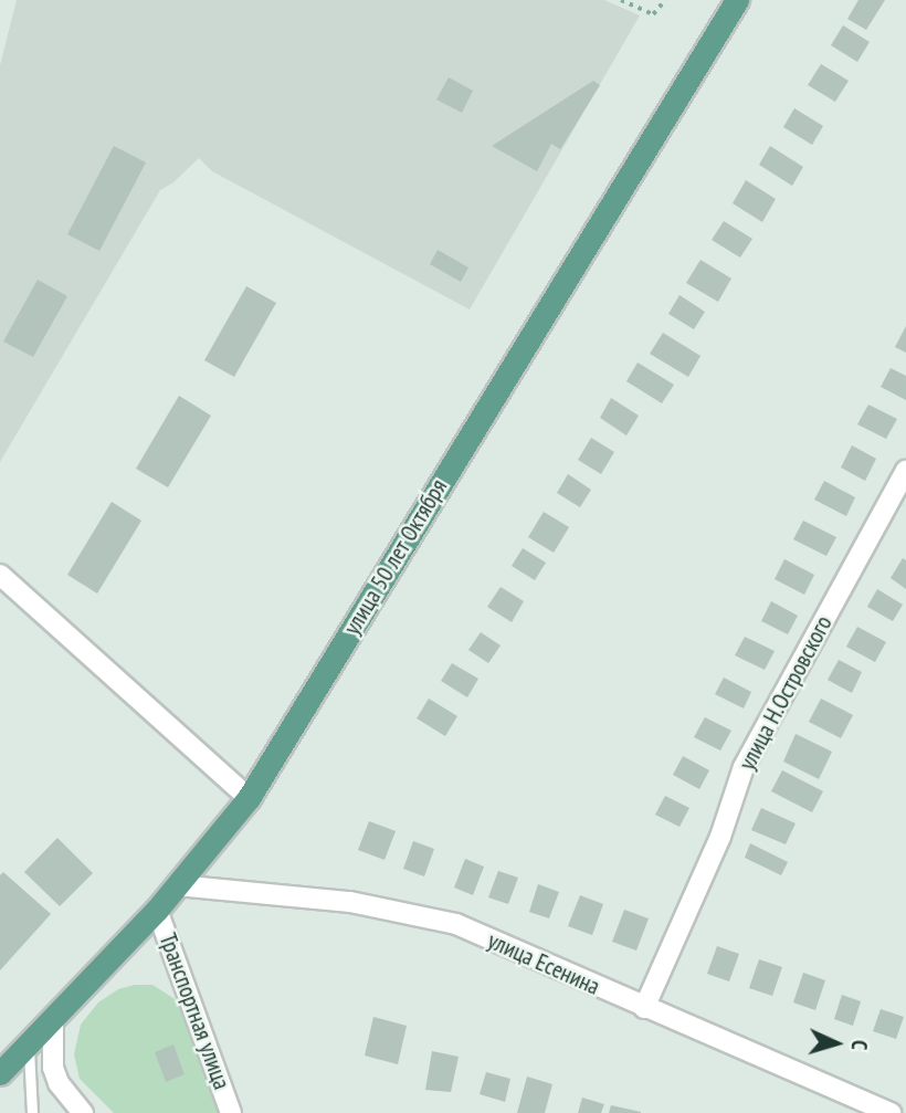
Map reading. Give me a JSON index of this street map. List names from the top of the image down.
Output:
{
  "streets": {
    "main road": ["улица 50 лет Октября"],
    "street": ["улица Н.Островского", "улица Есенина", "Транспортная улица"]
  },
  "crossings": [
    ["улица 50 лет Октября", "улица Есенина"],
    ["улица 50 лет Октября", "Транспортная улица"],
    ["улица Н.Островского", "улица Есенина"]
  ],
  "north": "right"
}
